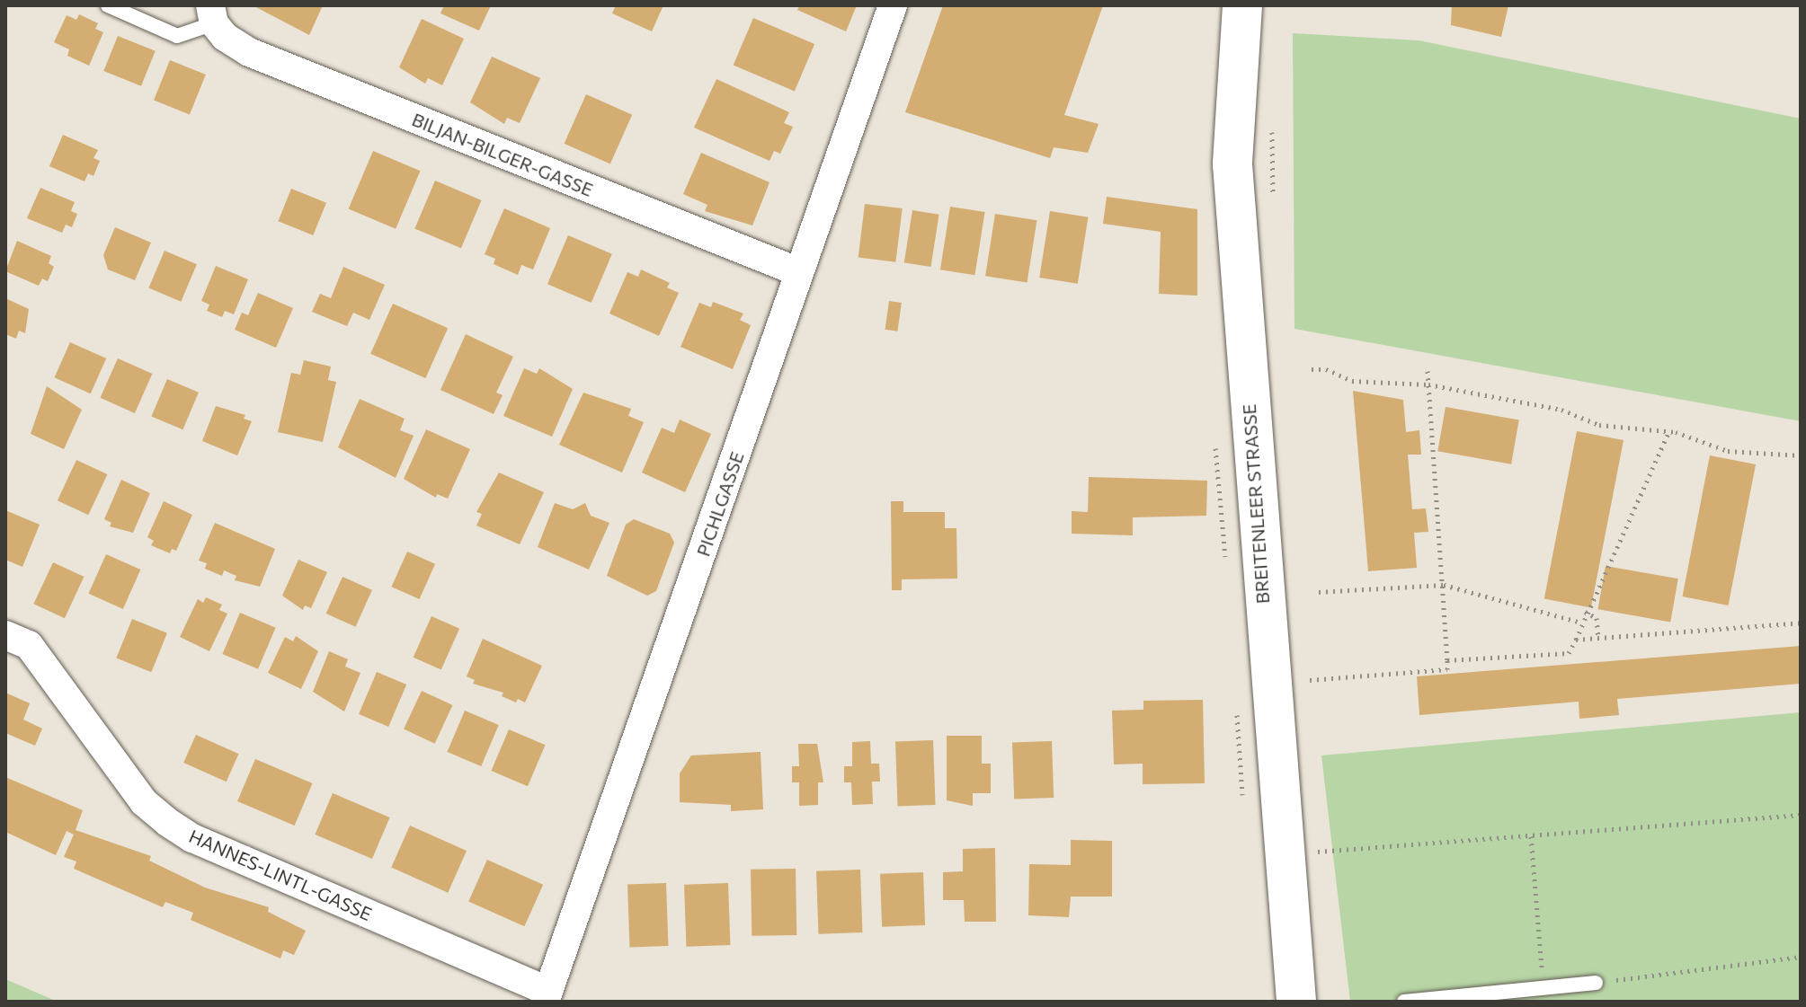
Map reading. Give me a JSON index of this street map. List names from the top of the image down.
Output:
{
  "streets": {
    "main road": ["BREITENLEER STRASSE"],
    "street": ["BILJAN-BILGER-GASSE", "PICHLGASSE", "HANNES-LINTL-GASSE"]
  },
  "crossings": [
    ["BILJAN-BILGER-GASSE", "PICHLGASSE"],
    ["PICHLGASSE", "HANNES-LINTL-GASSE"]
  ]
}
